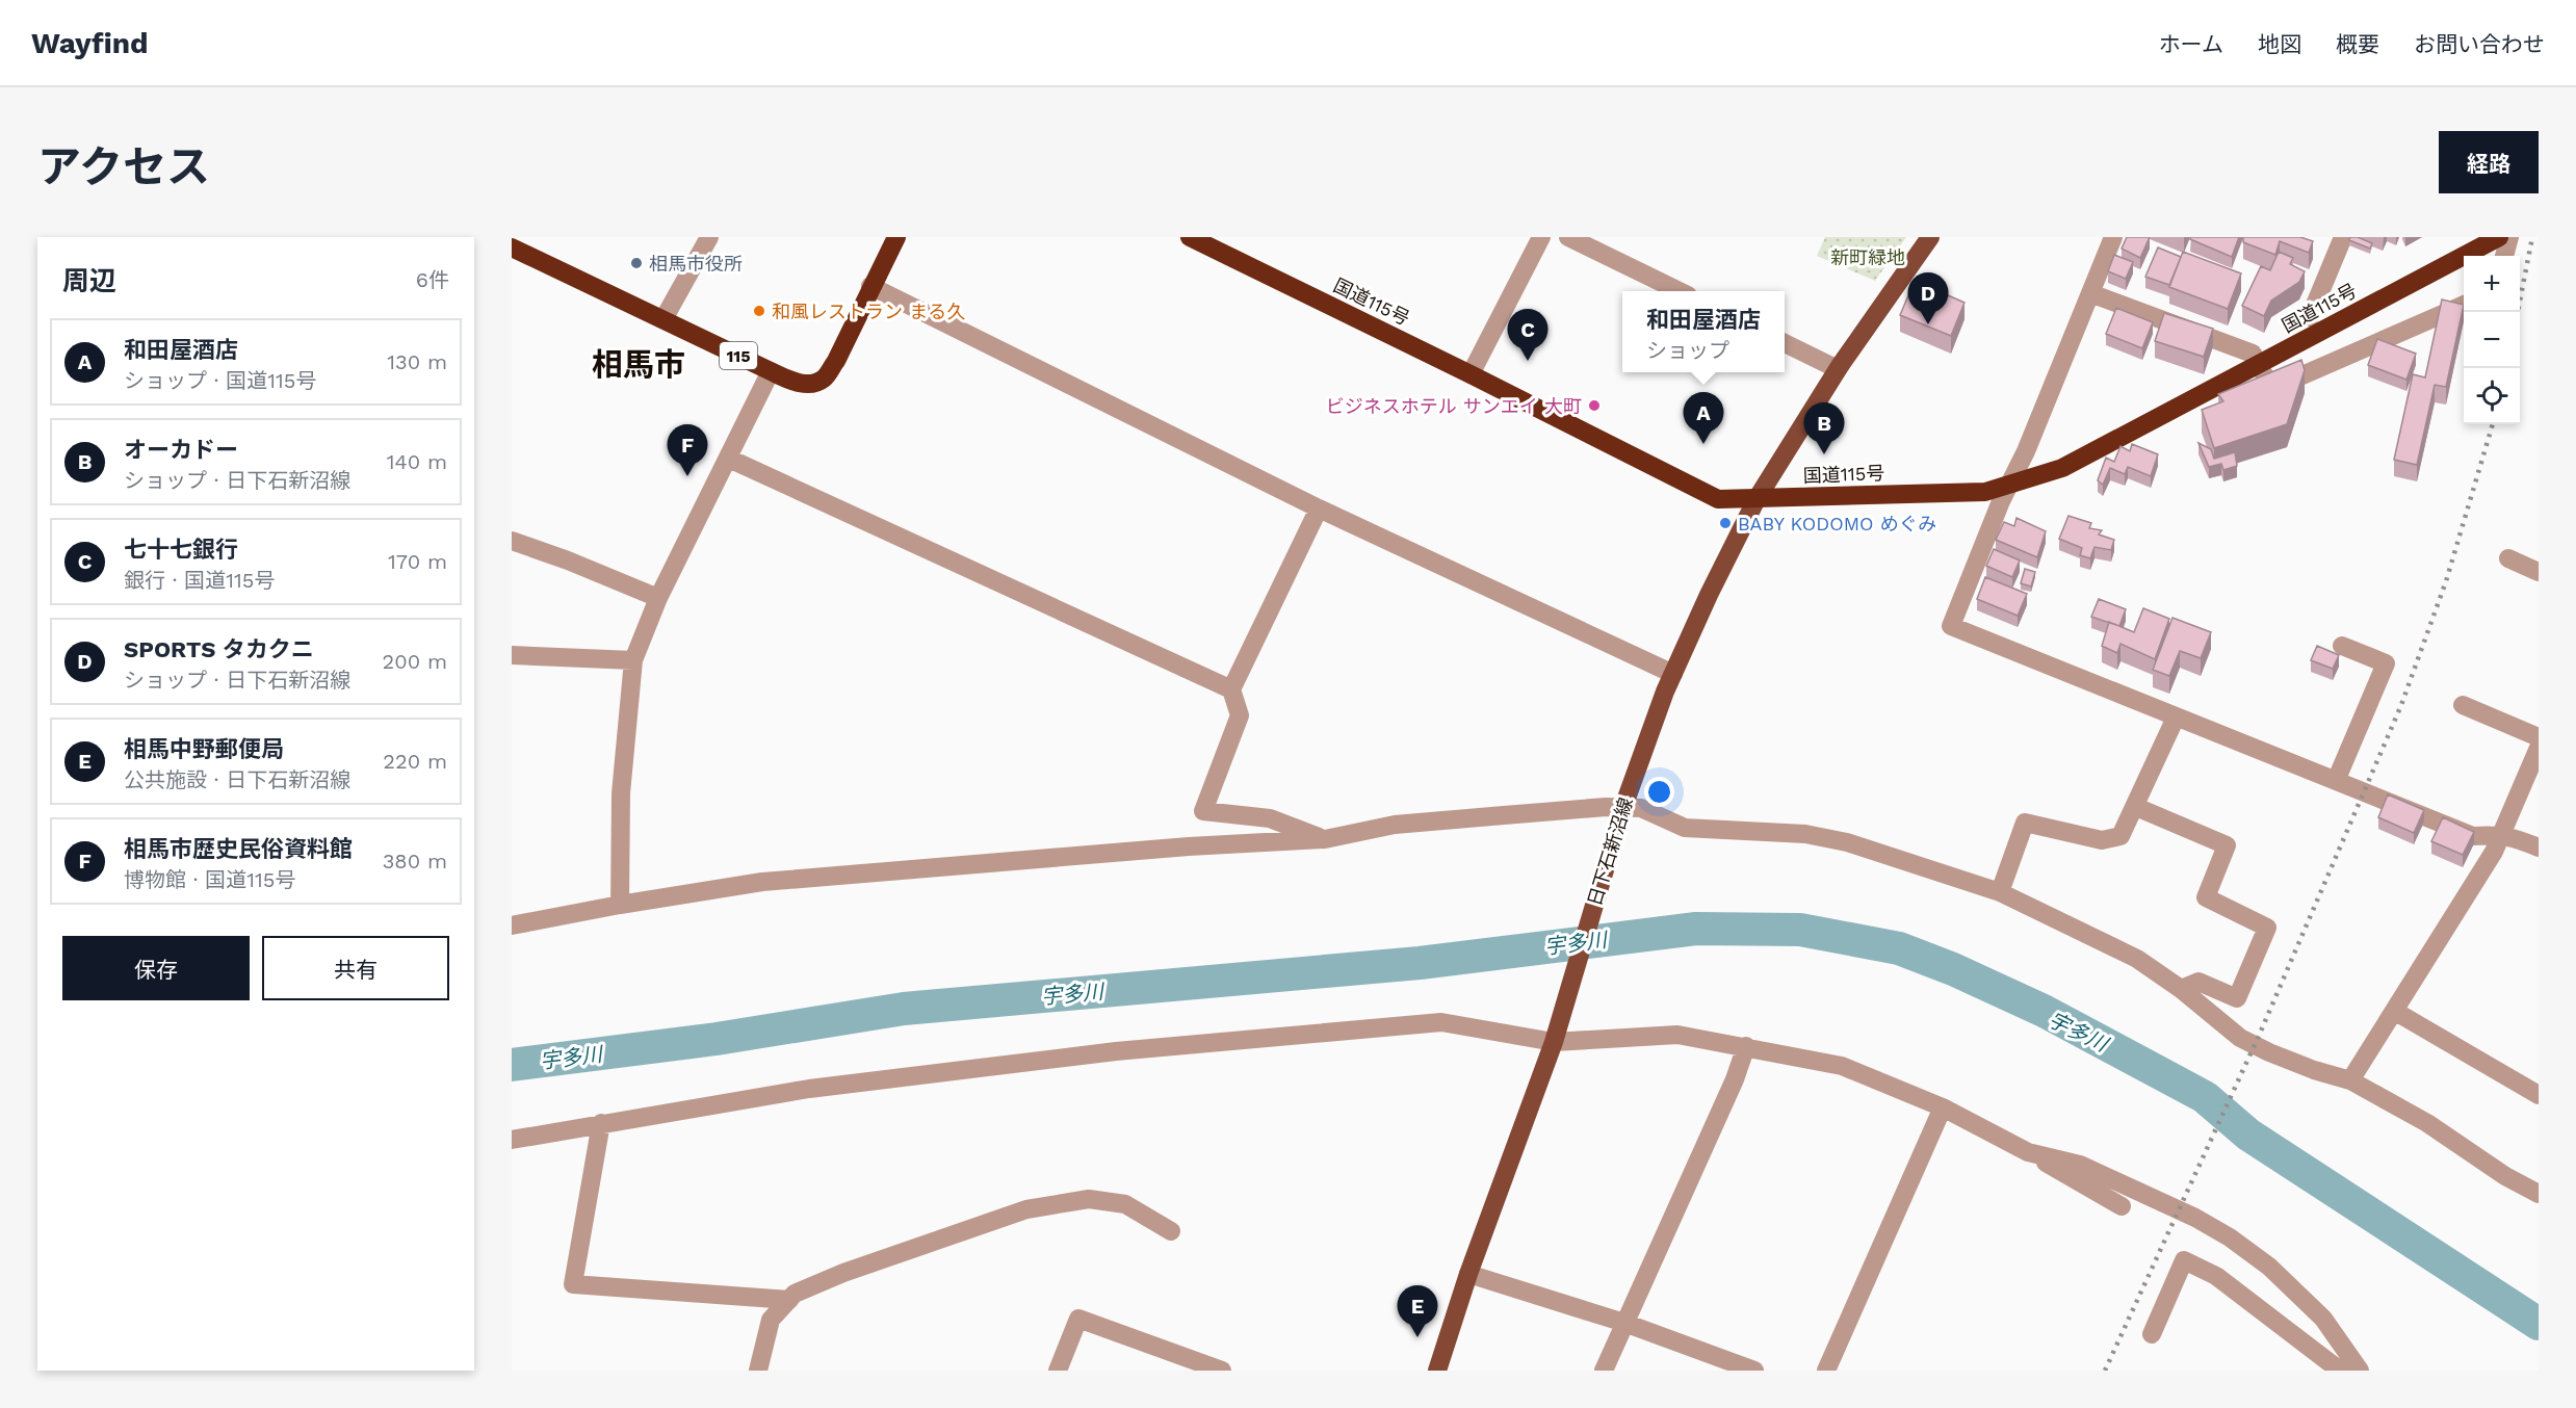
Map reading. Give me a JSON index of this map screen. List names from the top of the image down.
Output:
{
  "streets": {
    "highway": ["国道115号", "115"],
    "main road": ["日下石新沼線"]
  },
  "crossings": [
    ["国道115号", "日下石新沼線"]
  ],
  "districts": ["相馬市"],
  "water": ["宇多川"],
  "parks": ["新町緑地"],
  "places": [
    "相馬市役所",
    "和風レストラン まる久",
    "ビジネスホテル サンエイ 大町",
    "BABY KODOMO めぐみ"
  ],
  "page": {
    "header": "Wayfind",
    "nav": [
      "ホーム",
      "地図",
      "概要",
      "お問い合わせ"
    ],
    "title": "アクセス",
    "buttons": [
      "経路",
      ["保存", "共有"]
    ],
    "heading": ["周辺", "6件"],
    "map_buttons": ["+", "−"],
    "pins": [
      "D",
      "C",
      "A",
      "B",
      "F",
      "E"
    ],
    "popup": ["和田屋酒店", "ショップ"],
    "list": [
      {
        "mark": "A",
        "name": "和田屋酒店",
        "note": "ショップ · 国道115号",
        "value": "130 m"
      },
      {
        "mark": "B",
        "name": "オーカドー",
        "note": "ショップ · 日下石新沼線",
        "value": "140 m"
      },
      {
        "mark": "C",
        "name": "七十七銀行",
        "note": "銀行 · 国道115号",
        "value": "170 m"
      },
      {
        "mark": "D",
        "name": "SPORTS タカクニ",
        "note": "ショップ · 日下石新沼線",
        "value": "200 m"
      },
      {
        "mark": "E",
        "name": "相馬中野郵便局",
        "note": "公共施設 · 日下石新沼線",
        "value": "220 m"
      },
      {
        "mark": "F",
        "name": "相馬市歴史民俗資料館",
        "note": "博物館 · 国道115号",
        "value": "380 m"
      }
    ]
  }
}
